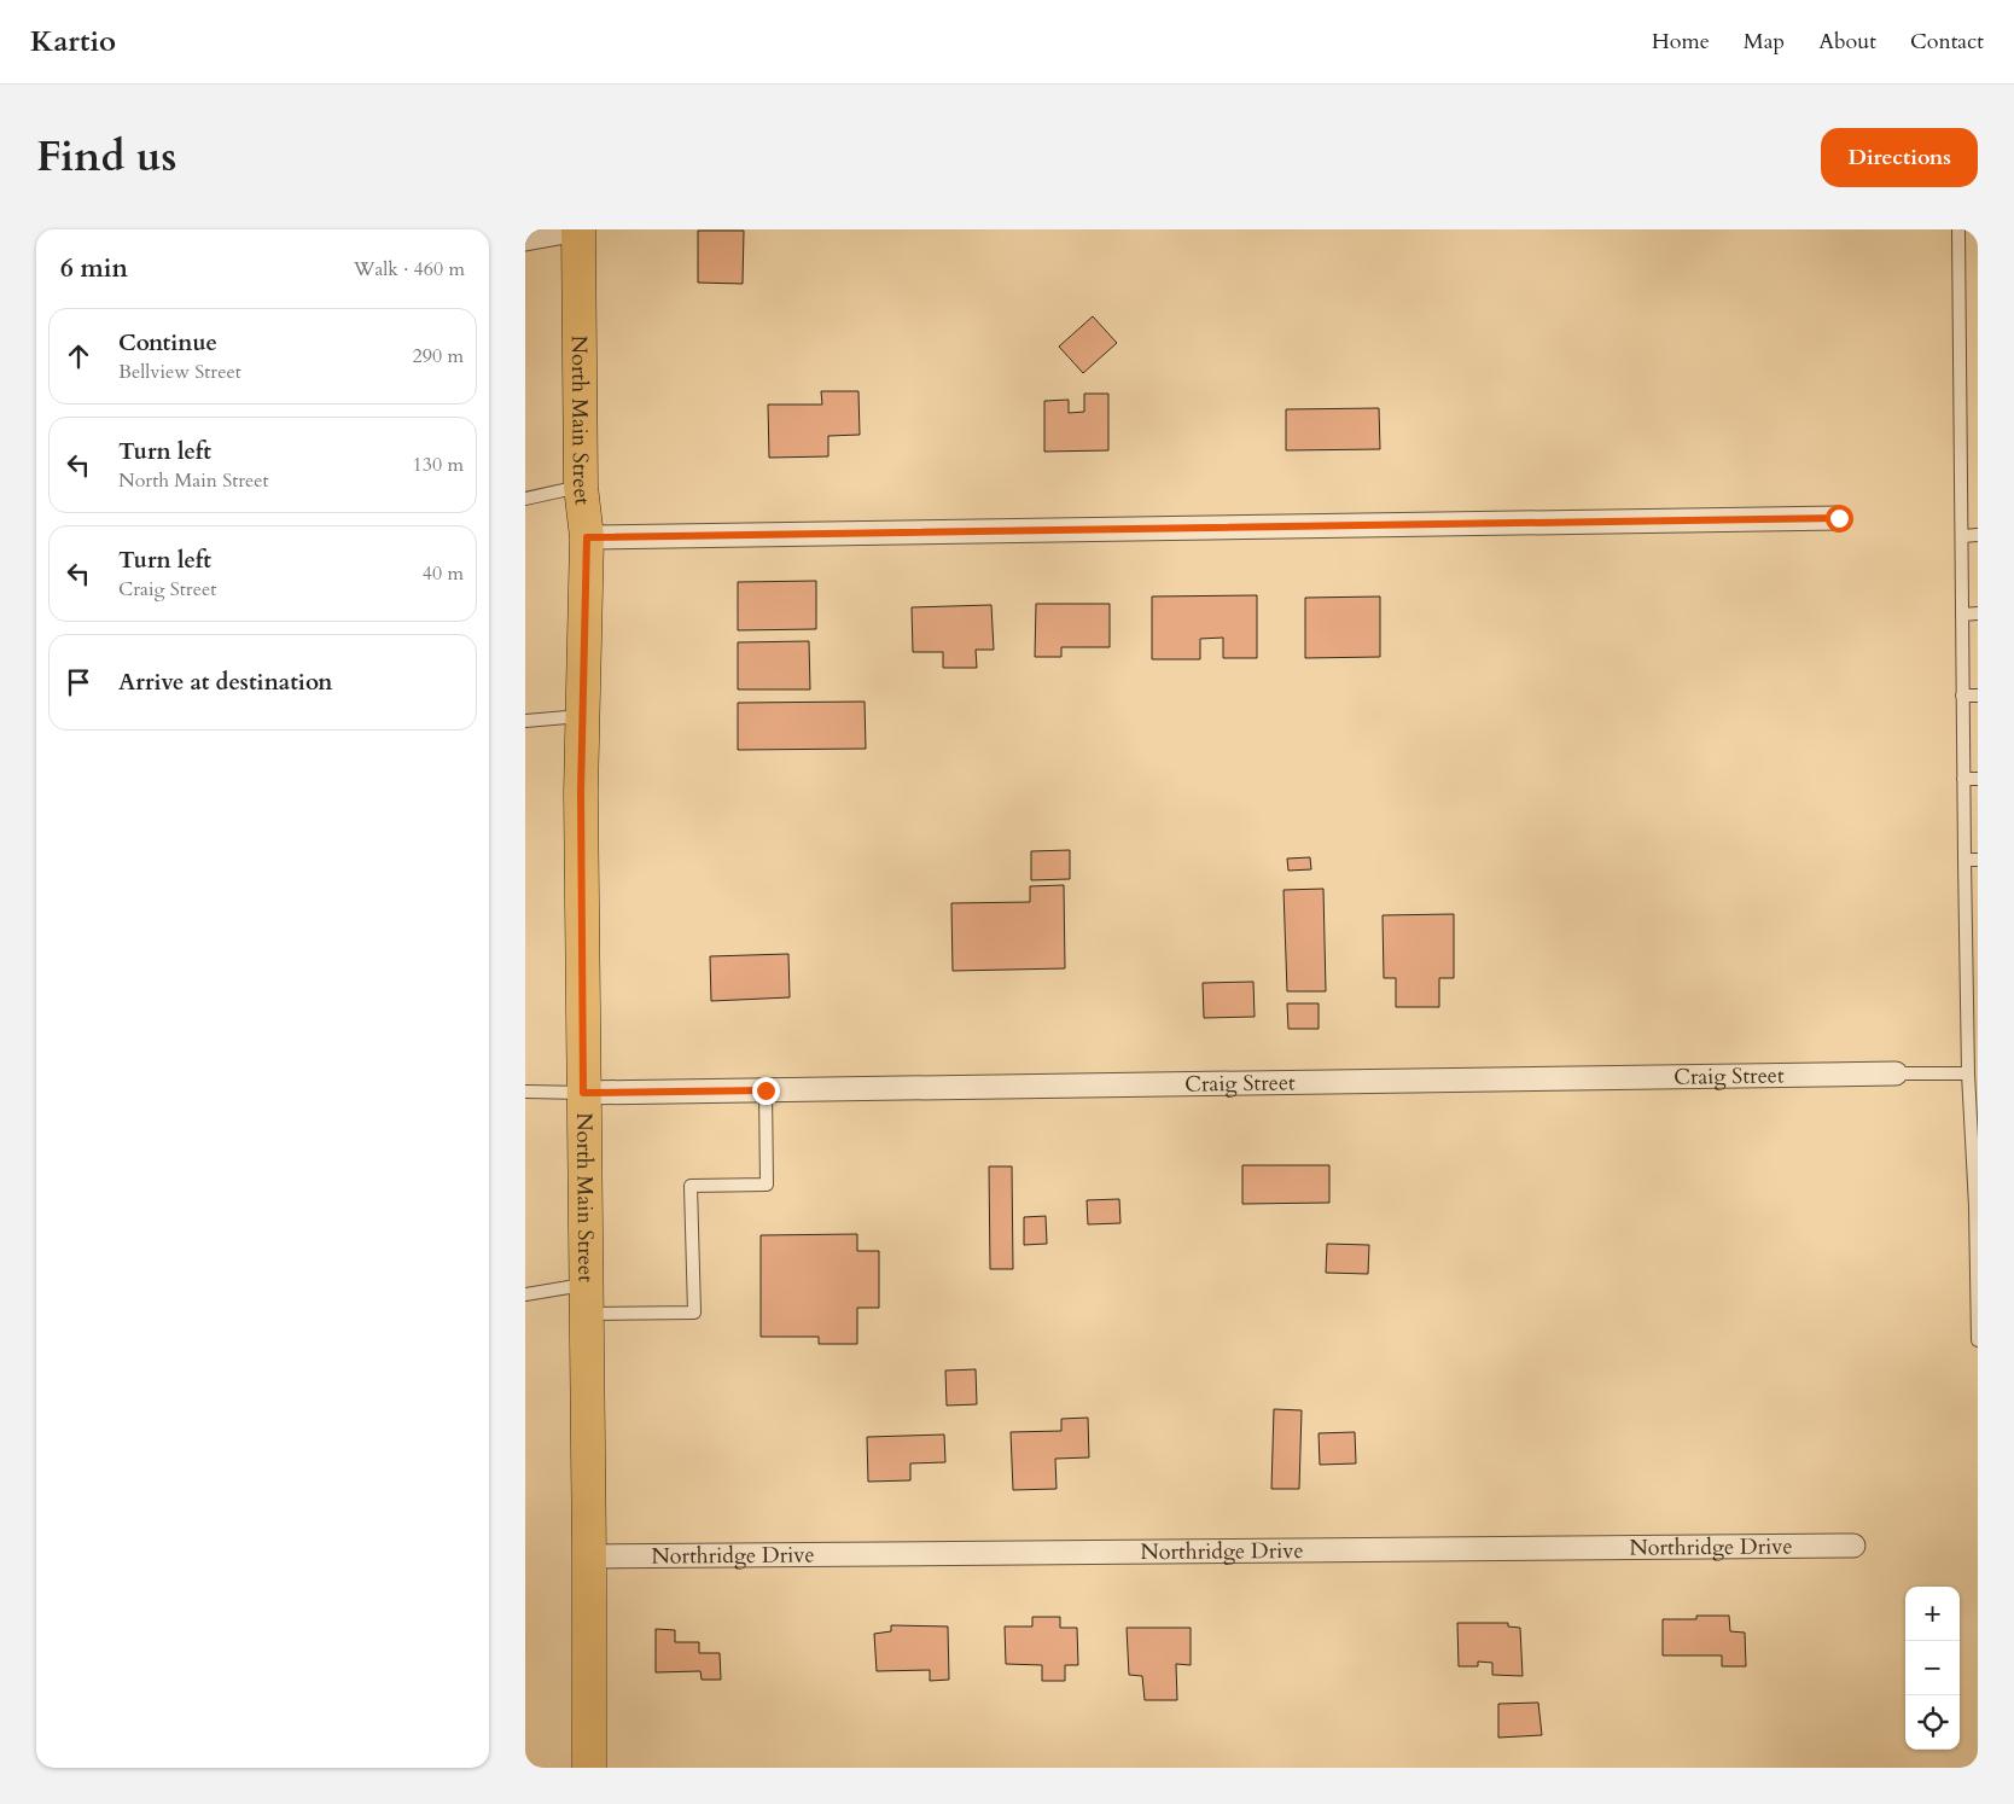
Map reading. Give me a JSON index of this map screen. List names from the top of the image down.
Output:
{
  "streets": {
    "main road": ["North Main Street"],
    "street": ["Craig Street", "Northridge Drive"]
  },
  "crossings": [
    ["North Main Street", "Craig Street"],
    ["North Main Street", "Northridge Drive"]
  ],
  "page": {
    "header": "Kartio",
    "nav": [
      "Home",
      "Map",
      "About",
      "Contact"
    ],
    "title": "Find us",
    "buttons": "Directions",
    "heading": ["6 min", "Walk · 460 m"],
    "list": [
      ["Continue", "Bellview Street", "290 m"],
      ["Turn left", "North Main Street", "130 m"],
      ["Turn left", "Craig Street", "40 m"],
      "Arrive at destination"
    ],
    "map_buttons": ["+", "−"]
  }
}
